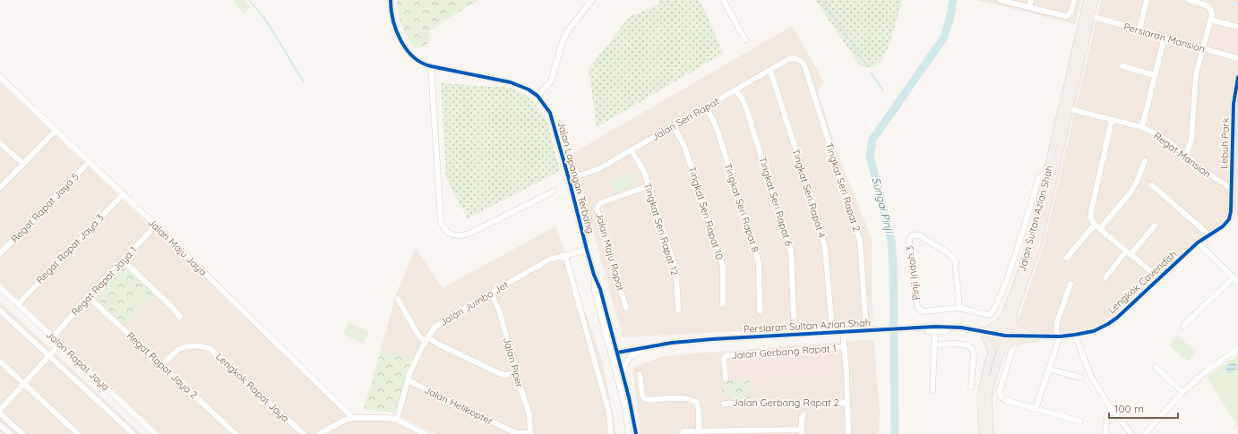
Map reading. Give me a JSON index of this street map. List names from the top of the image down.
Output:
{
  "streets": {
    "main road": ["Jalan Sultan Azlan Shah"],
    "street": [
      "Persiaran Mansion",
      "Jalan Seri Rapat",
      "Lebuh Park",
      "Regat Mansion",
      "Jalan Lapangan Terbang",
      "Tingkat Seri Rapat 2",
      "Tingkat Seri Rapat 4",
      "Tingkat Seri Rapat 6",
      "Regat Rapat Jaya 5",
      "Tingkat Seri Rapat 8",
      "Tingkat Seri Rapat 10",
      "Tingkat Seri Rapat 12",
      "Jalan Maju Jaya",
      "Regat Rapat Jaya 3",
      "Jalan Maju Rapat",
      "Pinji Indah 3",
      "Regat Rapat Jaya 1",
      "Lengkok Cavendish",
      "Jalan Jumbo Jet",
      "Persiaran Sultan Azlan Shah",
      "Jalan Gerbang Rapat 1",
      "Jalan Rapat Jaya",
      "Jalan Piper",
      "Regat Rapat Jaya 2",
      "Lengkok Rapat Jaya",
      "Jalan Gerbang Rapat 2",
      "Jalan Helikopter"
    ]
  },
  "crossings": [
    ["Persiaran Mansion", "Jalan Sultan Azlan Shah"],
    ["Jalan Seri Rapat", "Jalan Lapangan Terbang"],
    ["Jalan Seri Rapat", "Tingkat Seri Rapat 2"],
    ["Jalan Seri Rapat", "Tingkat Seri Rapat 4"],
    ["Jalan Seri Rapat", "Tingkat Seri Rapat 6"],
    ["Jalan Seri Rapat", "Tingkat Seri Rapat 8"],
    ["Jalan Seri Rapat", "Tingkat Seri Rapat 10"],
    ["Jalan Seri Rapat", "Tingkat Seri Rapat 12"],
    ["Lebuh Park", "Regat Mansion"],
    ["Lebuh Park", "Lengkok Cavendish"],
    ["Regat Mansion", "Jalan Sultan Azlan Shah"],
    ["Jalan Lapangan Terbang", "Jalan Jumbo Jet"],
    ["Jalan Lapangan Terbang", "Persiaran Sultan Azlan Shah"],
    ["Regat Rapat Jaya 5", "Jalan Maju Jaya"],
    ["Jalan Sultan Azlan Shah", "Lengkok Cavendish"],
    ["Tingkat Seri Rapat 12", "Jalan Maju Rapat"],
    ["Jalan Maju Jaya", "Regat Rapat Jaya 3"],
    ["Jalan Maju Jaya", "Regat Rapat Jaya 1"],
    ["Regat Rapat Jaya 3", "Jalan Rapat Jaya"],
    ["Regat Rapat Jaya 1", "Jalan Rapat Jaya"],
    ["Regat Rapat Jaya 1", "Regat Rapat Jaya 2"],
    ["Lengkok Cavendish", "Persiaran Sultan Azlan Shah"],
    ["Jalan Jumbo Jet", "Jalan Piper"],
    ["Jalan Jumbo Jet", "Jalan Helikopter"],
    ["Jalan Piper", "Jalan Helikopter"],
    ["Regat Rapat Jaya 2", "Lengkok Rapat Jaya"]
  ],
  "water": ["Sungai Pinji"],
  "scale_bar": "100 m"
}
